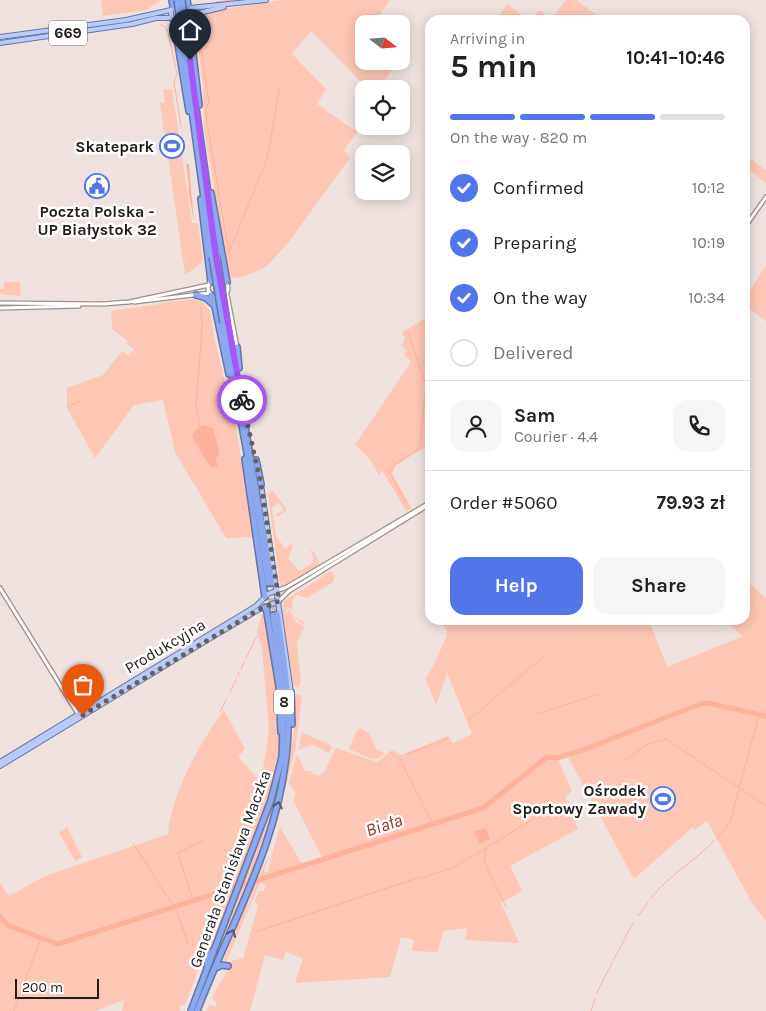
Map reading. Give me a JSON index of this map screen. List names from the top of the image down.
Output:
{
  "streets": {
    "highway": ["8", "Generała Stanisława Maczka"],
    "main road": ["669", "Produkcyjna"]
  },
  "water": ["Biała"],
  "places": {
    "sports": ["Skatepark", "Ośrodek Sportowy Zawady"],
    "public building": ["Poczta Polska - UP Białystok 32"]
  },
  "scale_bar": "200 m",
  "north": "right",
  "page": {
    "heading": ["5 min", "Arriving in", "10:41–10:46"],
    "panel": [
      "Sam",
      "Courier · 4.4",
      "Order #5060",
      "79.93 zł"
    ],
    "bar": "On the way · 820 m",
    "list": [
      ["Confirmed", "10:12"],
      ["Preparing", "10:19"],
      ["On the way", "10:34"],
      "Delivered"
    ],
    "buttons": ["Help", "Share"],
    "scale": "200 m"
  }
}
